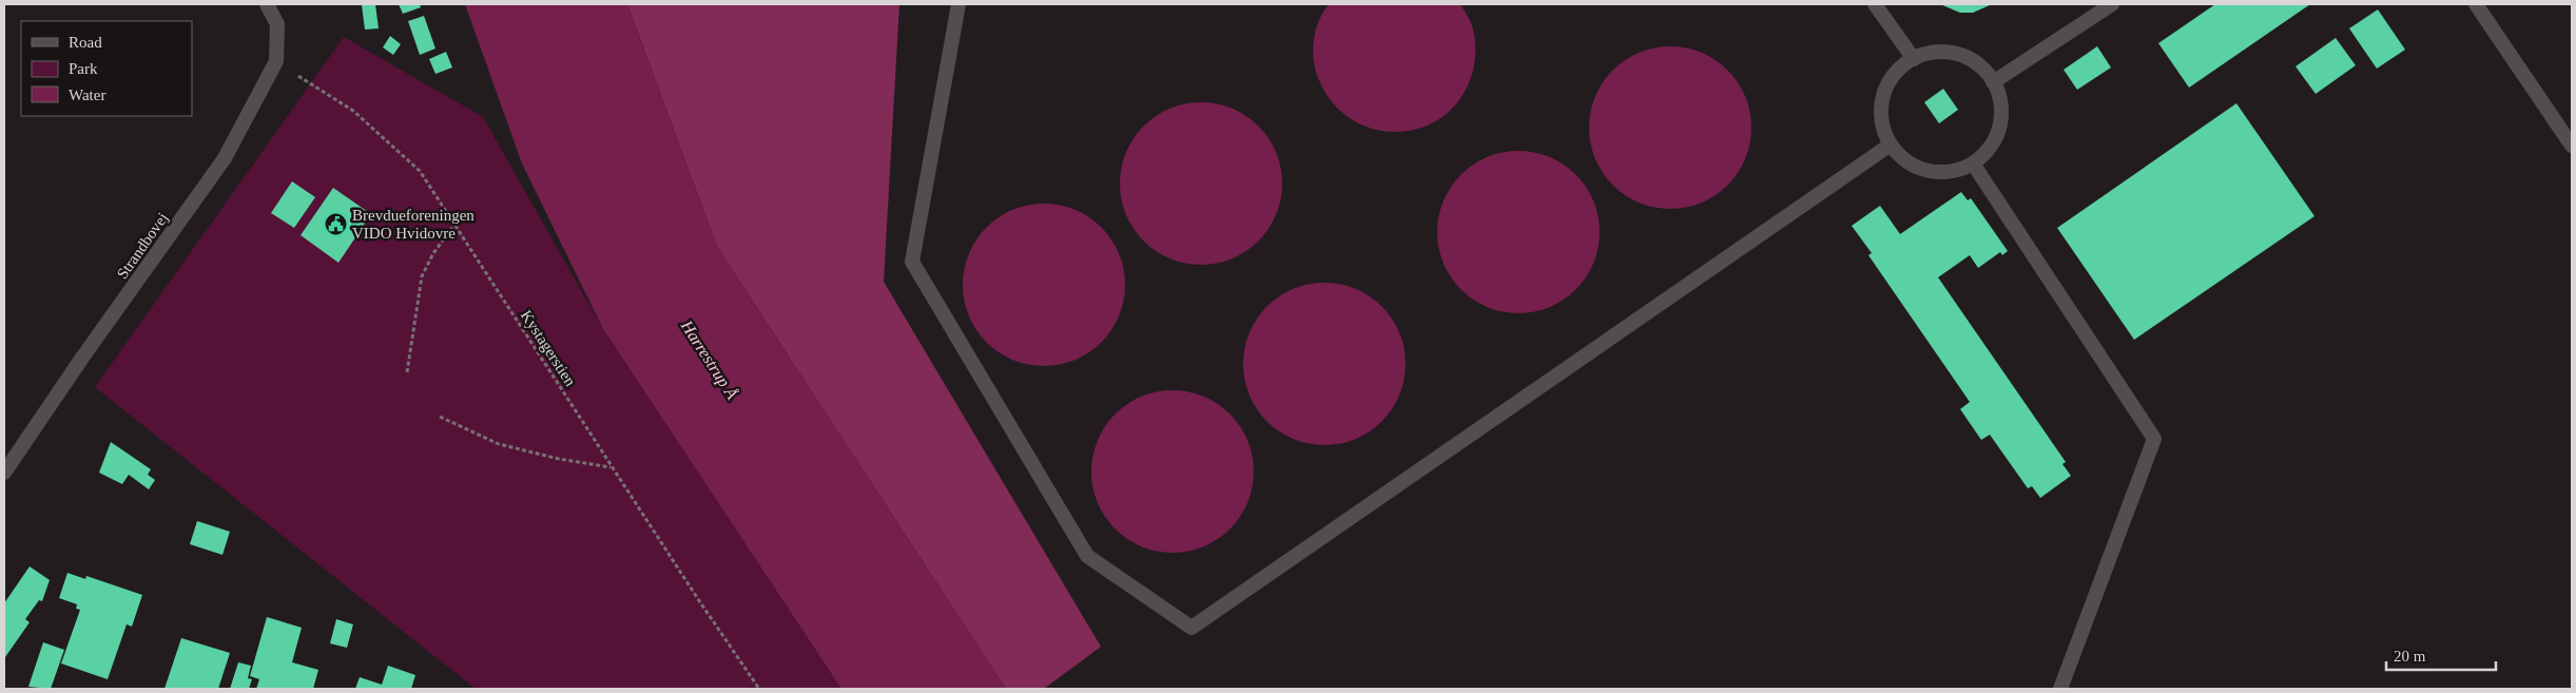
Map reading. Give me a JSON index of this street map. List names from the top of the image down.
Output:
{
  "streets": {
    "street": ["Strandbovej"],
    "path": ["Kystagerstien"]
  },
  "crossings": [
    ["Strandbovej", "Kystagerstien"]
  ],
  "water": ["Harrestrup Å"],
  "places": {
    "public building": ["Brevdueforeningen VIDO Hvidovre"]
  },
  "legend": ["Road", "Park", "Water"],
  "scale_bar": "20 m"
}
